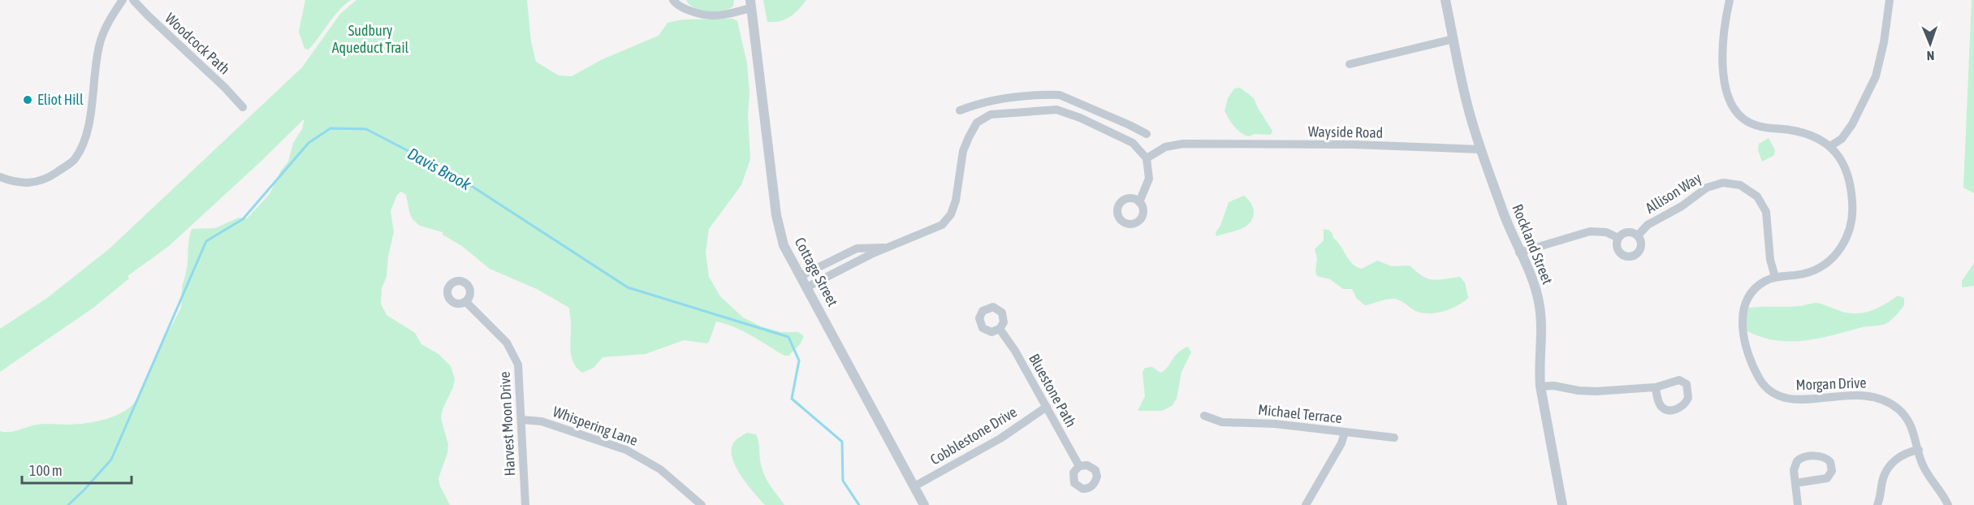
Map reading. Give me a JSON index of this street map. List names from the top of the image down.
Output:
{
  "streets": {
    "street": [
      "Woodcock Path",
      "Wayside Road",
      "Allison Way",
      "Rockland Street",
      "Cottage Street",
      "Morgan Drive",
      "Bluestone Path",
      "Michael Terrace",
      "Harvest Moon Drive",
      "Whispering Lane",
      "Cobblestone Drive"
    ]
  },
  "crossings": [
    ["Wayside Road", "Rockland Street"],
    ["Allison Way", "Morgan Drive"],
    ["Cottage Street", "Cobblestone Drive"],
    ["Bluestone Path", "Cobblestone Drive"],
    ["Harvest Moon Drive", "Whispering Lane"]
  ],
  "water": ["Davis Brook"],
  "parks": ["Sudbury Aqueduct Trail"],
  "places": ["Eliot Hill"],
  "scale_bar": "100 m",
  "north": "bottom"
}
